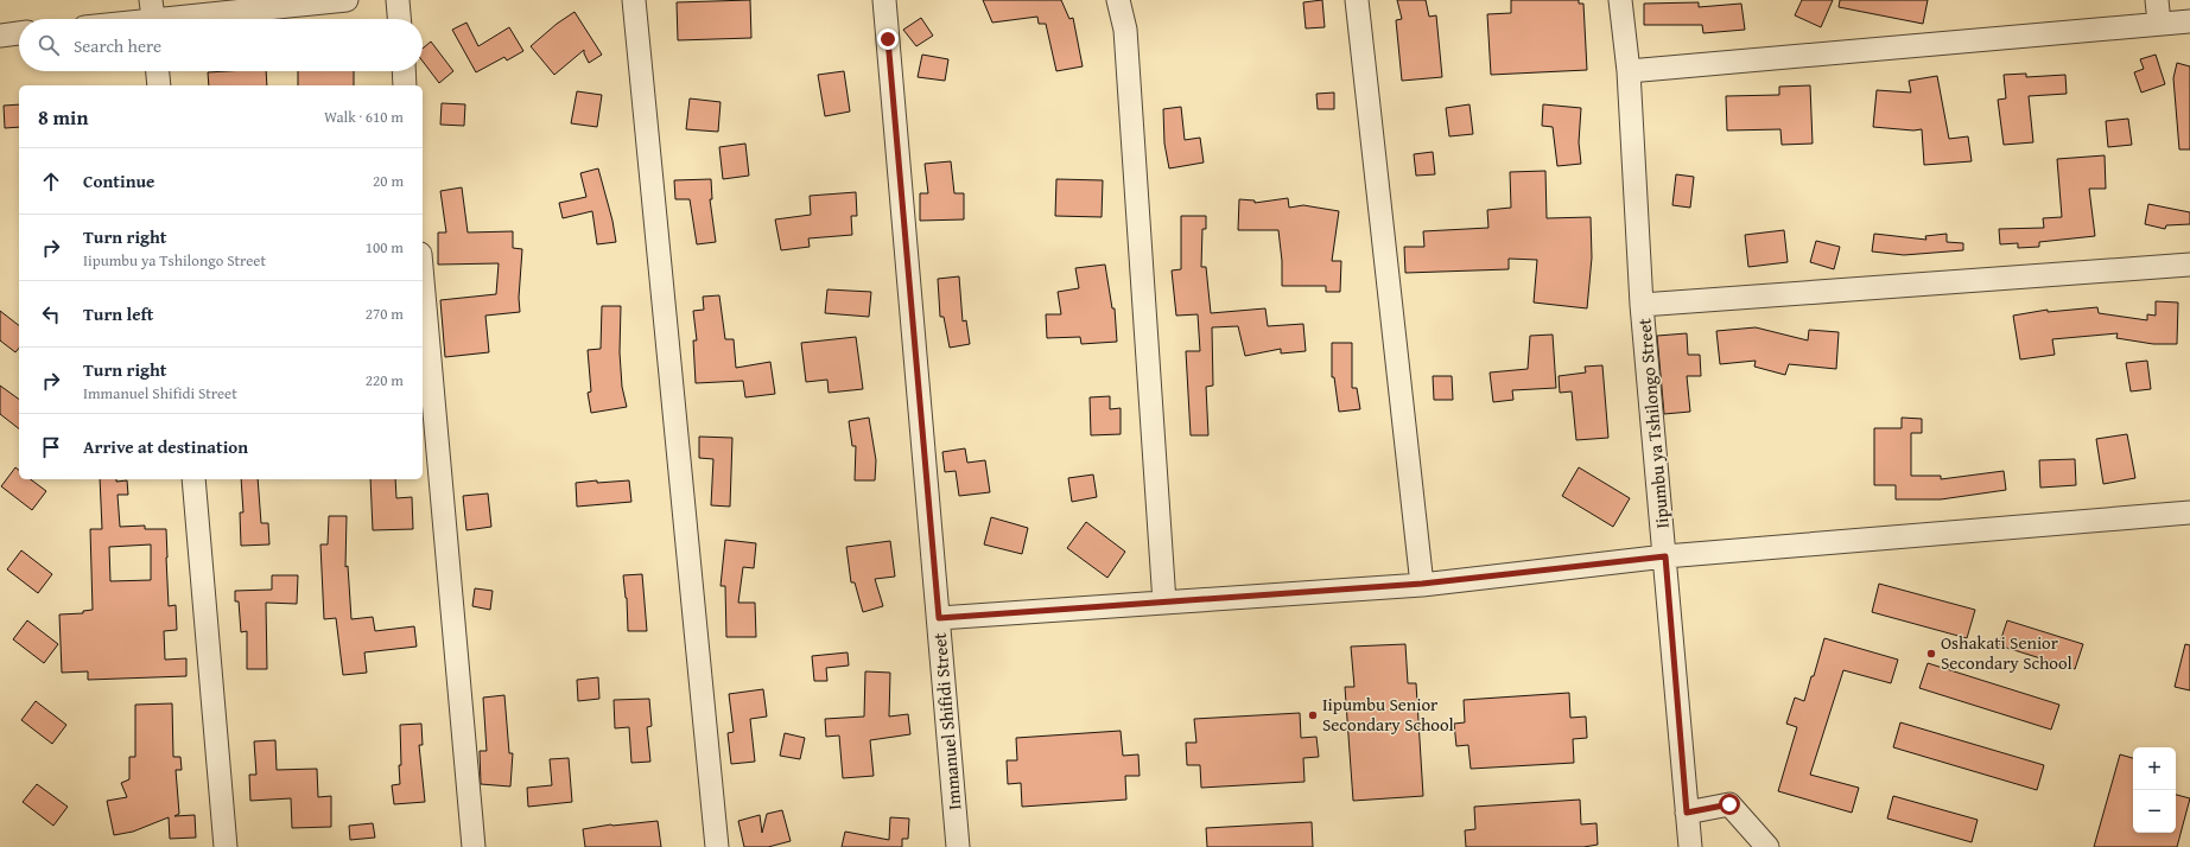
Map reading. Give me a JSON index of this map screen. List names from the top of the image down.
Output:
{
  "streets": {
    "street": ["Iipumbu ya Tshilongo Street", "Immanuel Shifidi Street"]
  },
  "places": ["Oshakati Senior Secondary School", "Iipumbu Senior Secondary School"],
  "page": {
    "search": "Search here",
    "heading": ["8 min", "Walk · 610 m"],
    "list": [
      ["Continue", "20 m"],
      ["Turn right", "Iipumbu ya Tshilongo Street", "100 m"],
      ["Turn left", "270 m"],
      ["Turn right", "Immanuel Shifidi Street", "220 m"],
      "Arrive at destination"
    ],
    "map_buttons": ["+", "−"]
  }
}
